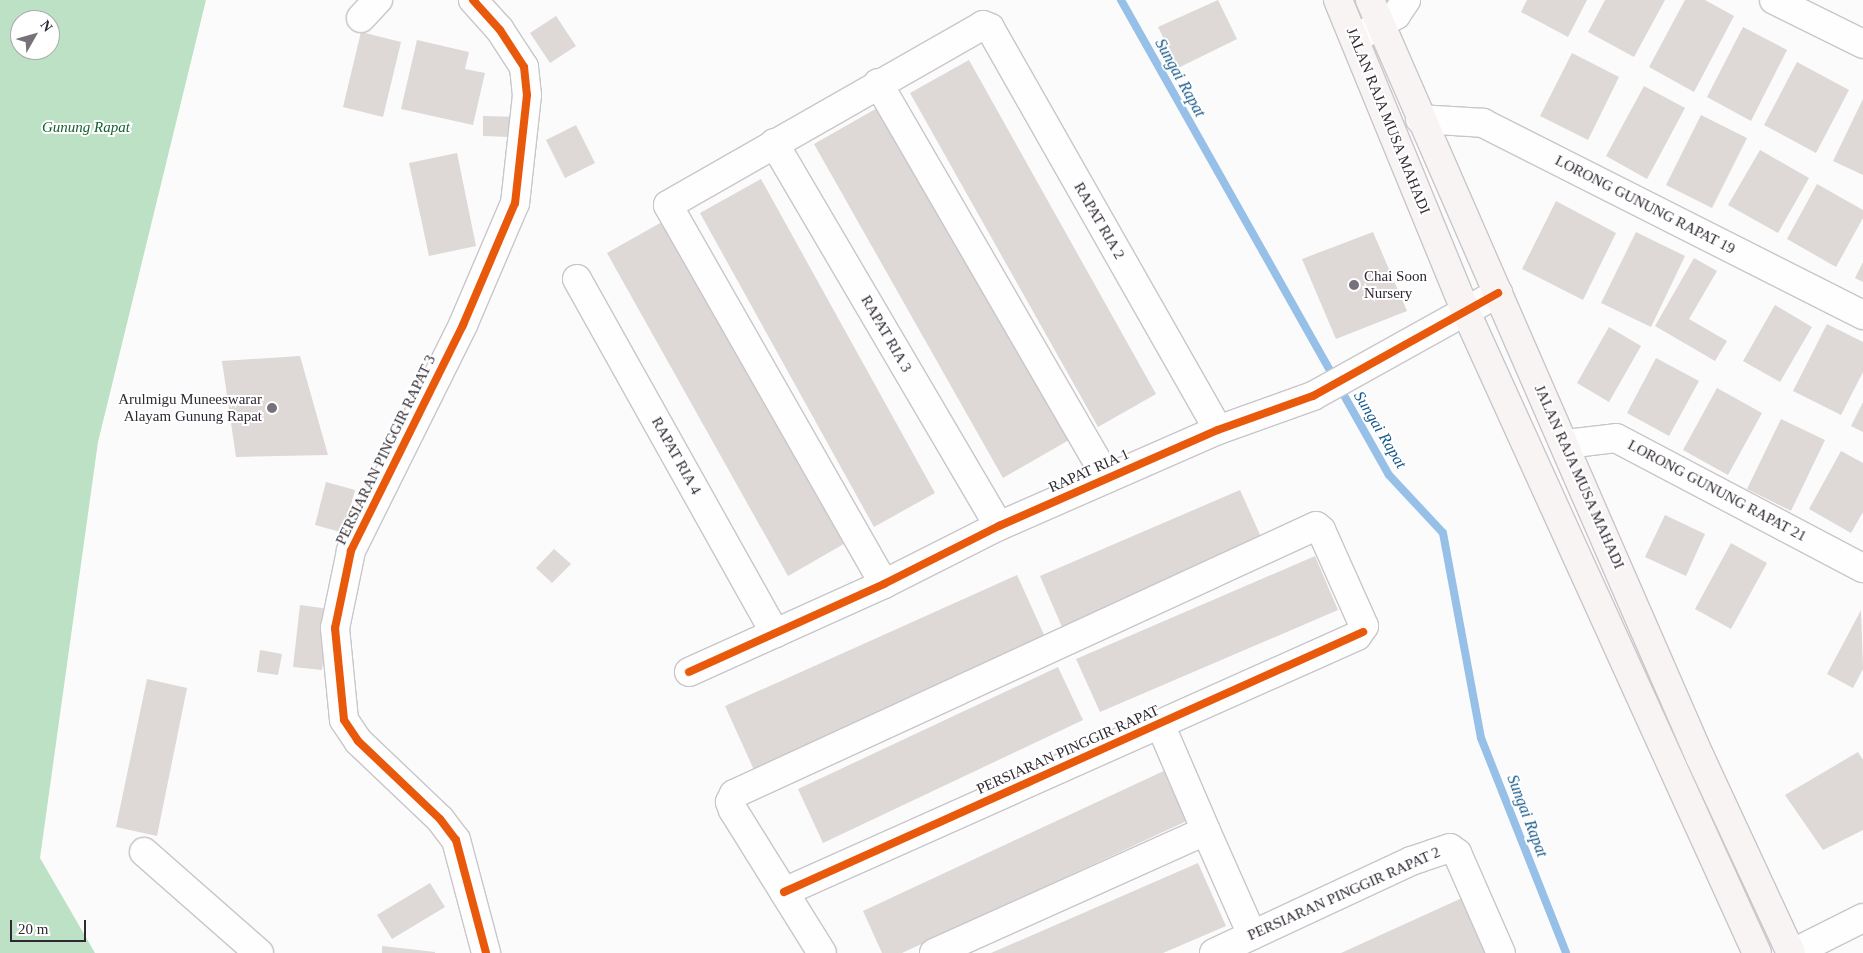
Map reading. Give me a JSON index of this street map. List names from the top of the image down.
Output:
{
  "streets": {
    "main road": ["JALAN RAJA MUSA MAHADI"],
    "street": [
      "LORONG GUNUNG RAPAT 19",
      "RAPAT RIA 2",
      "RAPAT RIA 3",
      "PERSIARAN PINGGIR RAPAT 3",
      "RAPAT RIA 4",
      "RAPAT RIA 1",
      "LORONG GUNUNG RAPAT 21",
      "PERSIARAN PINGGIR RAPAT",
      "PERSIARAN PINGGIR RAPAT 2"
    ]
  },
  "crossings": [
    ["JALAN RAJA MUSA MAHADI", "LORONG GUNUNG RAPAT 19"],
    ["JALAN RAJA MUSA MAHADI", "RAPAT RIA 1"],
    ["JALAN RAJA MUSA MAHADI", "LORONG GUNUNG RAPAT 21"],
    ["RAPAT RIA 2", "RAPAT RIA 1"],
    ["RAPAT RIA 3", "RAPAT RIA 1"],
    ["RAPAT RIA 4", "RAPAT RIA 1"]
  ],
  "water": ["Sungai Rapat"],
  "parks": ["Gunung Rapat"],
  "places": ["Chai Soon Nursery", "Arulmigu Muneeswarar Alayam Gunung Rapat"],
  "scale_bar": "20 m",
  "north": "top right"
}
